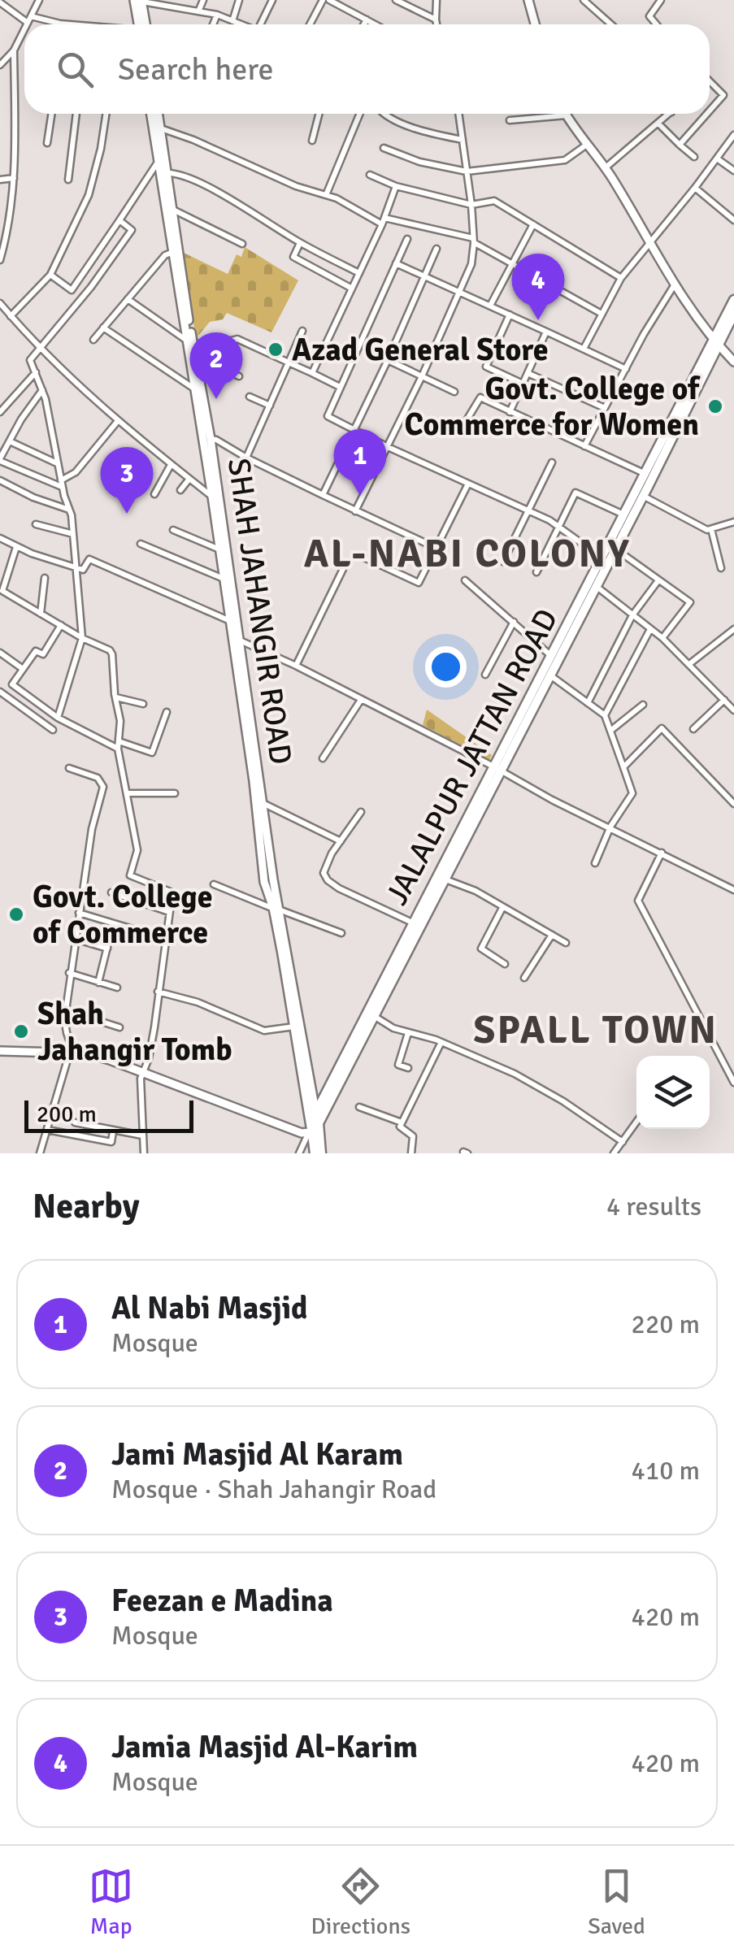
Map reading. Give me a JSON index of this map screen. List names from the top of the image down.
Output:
{
  "streets": {
    "main road": ["JALALPUR JATTAN ROAD"],
    "street": ["SHAH JAHANGIR ROAD"]
  },
  "districts": ["AL-NABI COLONY", "SPALL TOWN"],
  "places": [
    "Azad General Store",
    "Govt. College of Commerce for Women",
    "Govt. College of Commerce",
    "Shah Jahangir Tomb"
  ],
  "scale_bar": "200 m",
  "page": {
    "search": "Search here",
    "pins": [
      "4",
      "2",
      "1",
      "3"
    ],
    "scale": "200 m",
    "heading": ["Nearby", "4 results"],
    "list": [
      {
        "mark": "1",
        "name": "Al Nabi Masjid",
        "note": "Mosque",
        "value": "220 m"
      },
      {
        "mark": "2",
        "name": "Jami Masjid Al Karam",
        "note": "Mosque · Shah Jahangir Road",
        "value": "410 m"
      },
      {
        "mark": "3",
        "name": "Feezan e Madina",
        "note": "Mosque",
        "value": "420 m"
      },
      {
        "mark": "4",
        "name": "Jamia Masjid Al-Karim",
        "note": "Mosque",
        "value": "420 m"
      }
    ],
    "nav": ["Map", "Directions", "Saved"]
  }
}
